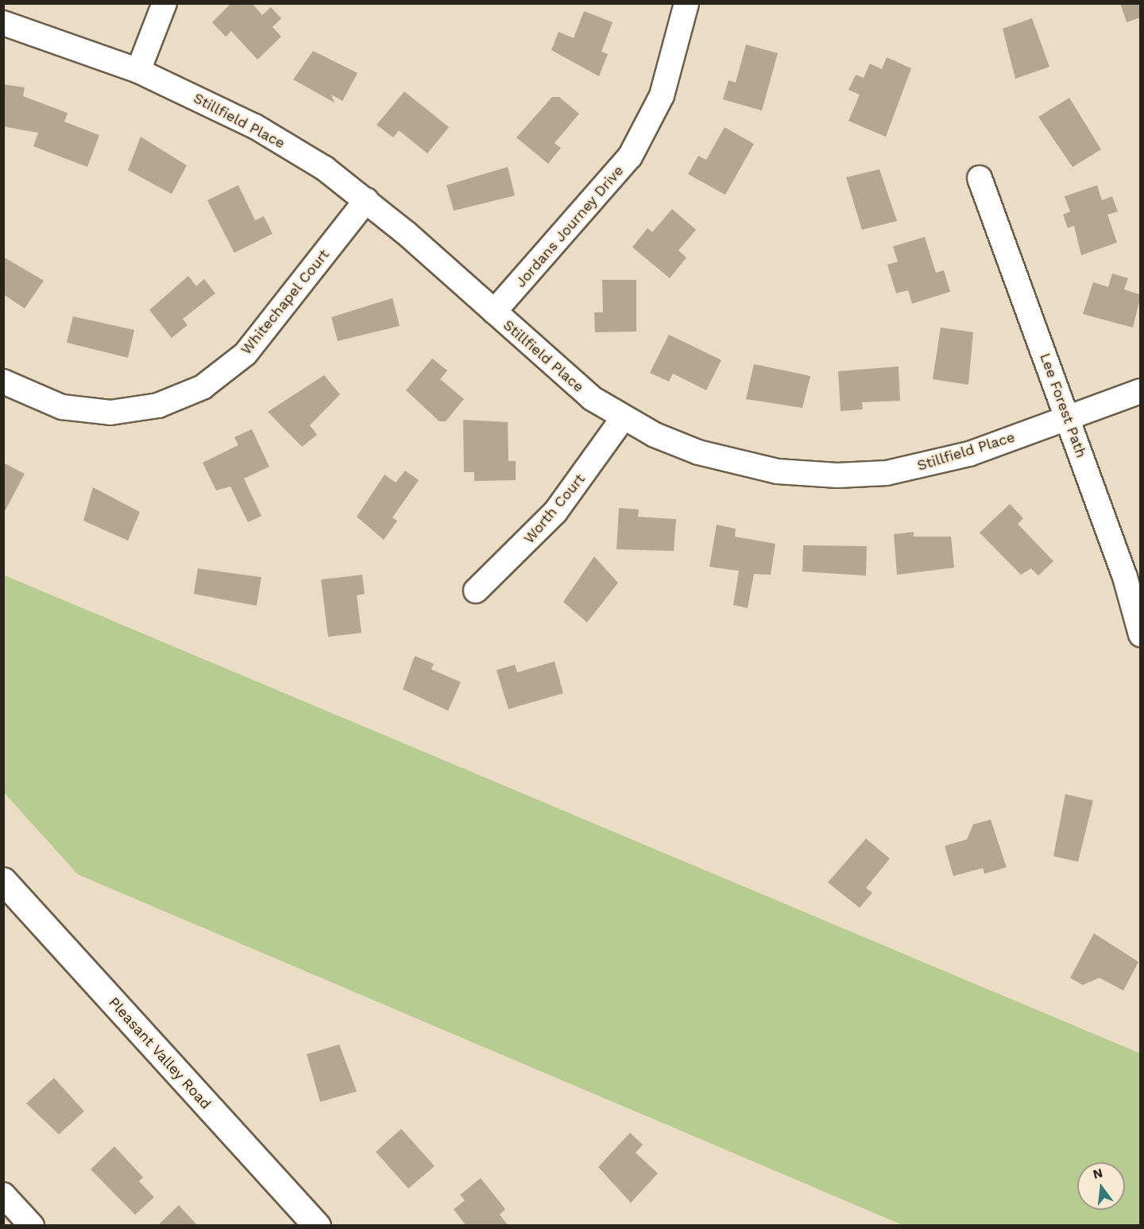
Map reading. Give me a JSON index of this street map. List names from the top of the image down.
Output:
{
  "streets": {
    "main road": ["Pleasant Valley Road"],
    "street": [
      "Stillfield Place",
      "Jordans Journey Drive",
      "Whitechapel Court",
      "Lee Forest Path",
      "Worth Court"
    ]
  },
  "crossings": [
    ["Stillfield Place", "Jordans Journey Drive"],
    ["Stillfield Place", "Whitechapel Court"],
    ["Stillfield Place", "Lee Forest Path"],
    ["Stillfield Place", "Worth Court"]
  ],
  "north": "top"
}
